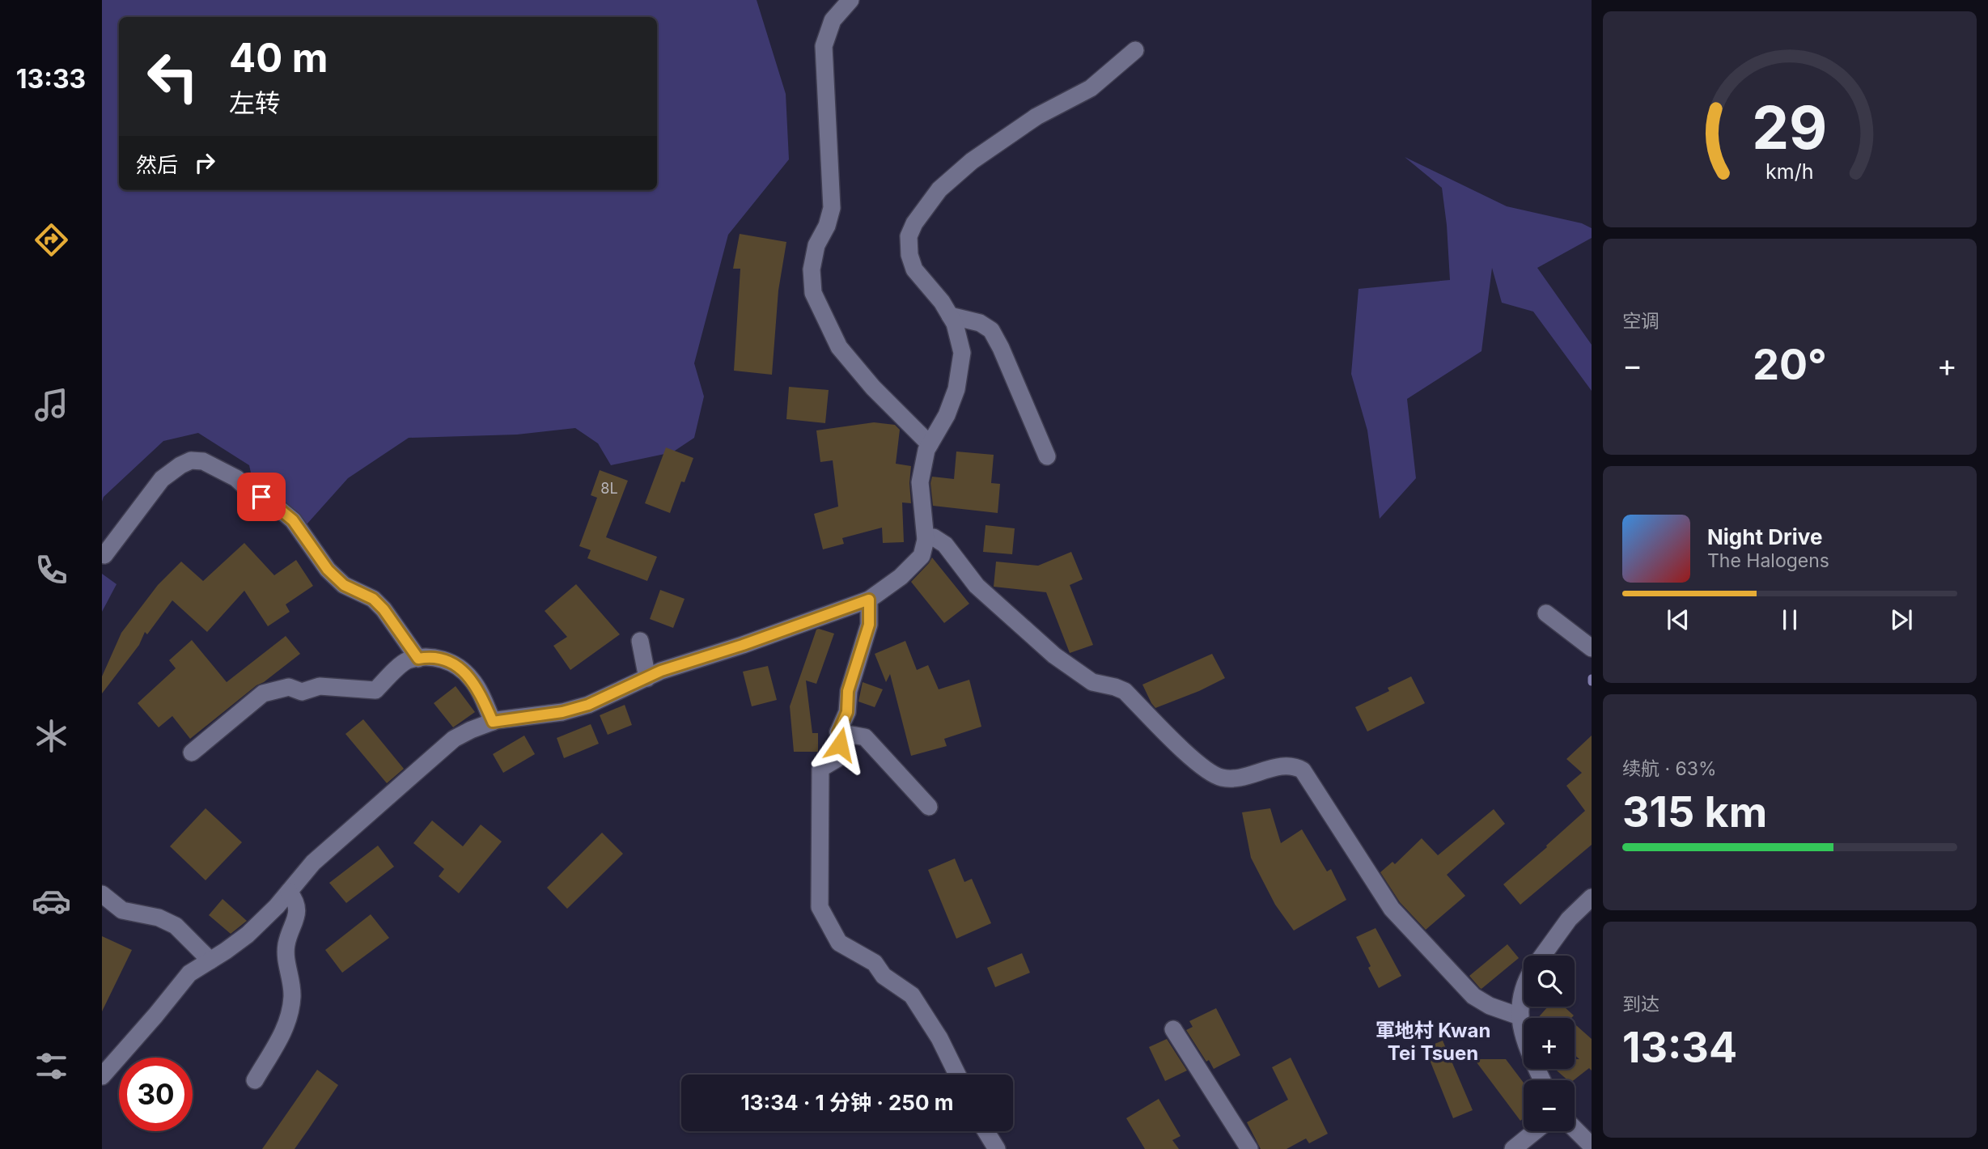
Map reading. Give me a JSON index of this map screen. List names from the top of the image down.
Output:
{
  "districts": ["軍地村 Kwan Tei Tsuen"],
  "house_numbers": ["8L"],
  "page": {
    "tabs": "13:33",
    "turn": ["40 m", "左转"],
    "then": "然后",
    "tile": [
      "空调",
      ["续航 · 63%", "315 km"],
      ["到达", "13:34"]
    ],
    "heat": ["−", "20°", "+"],
    "song": ["Night Drive", "The Halogens"],
    "map_buttons": ["+", "−"],
    "limit": "30",
    "trip": "13:34 · 1 分钟 · 250 m",
    "gauge": ["29", "km/h"]
  }
}
